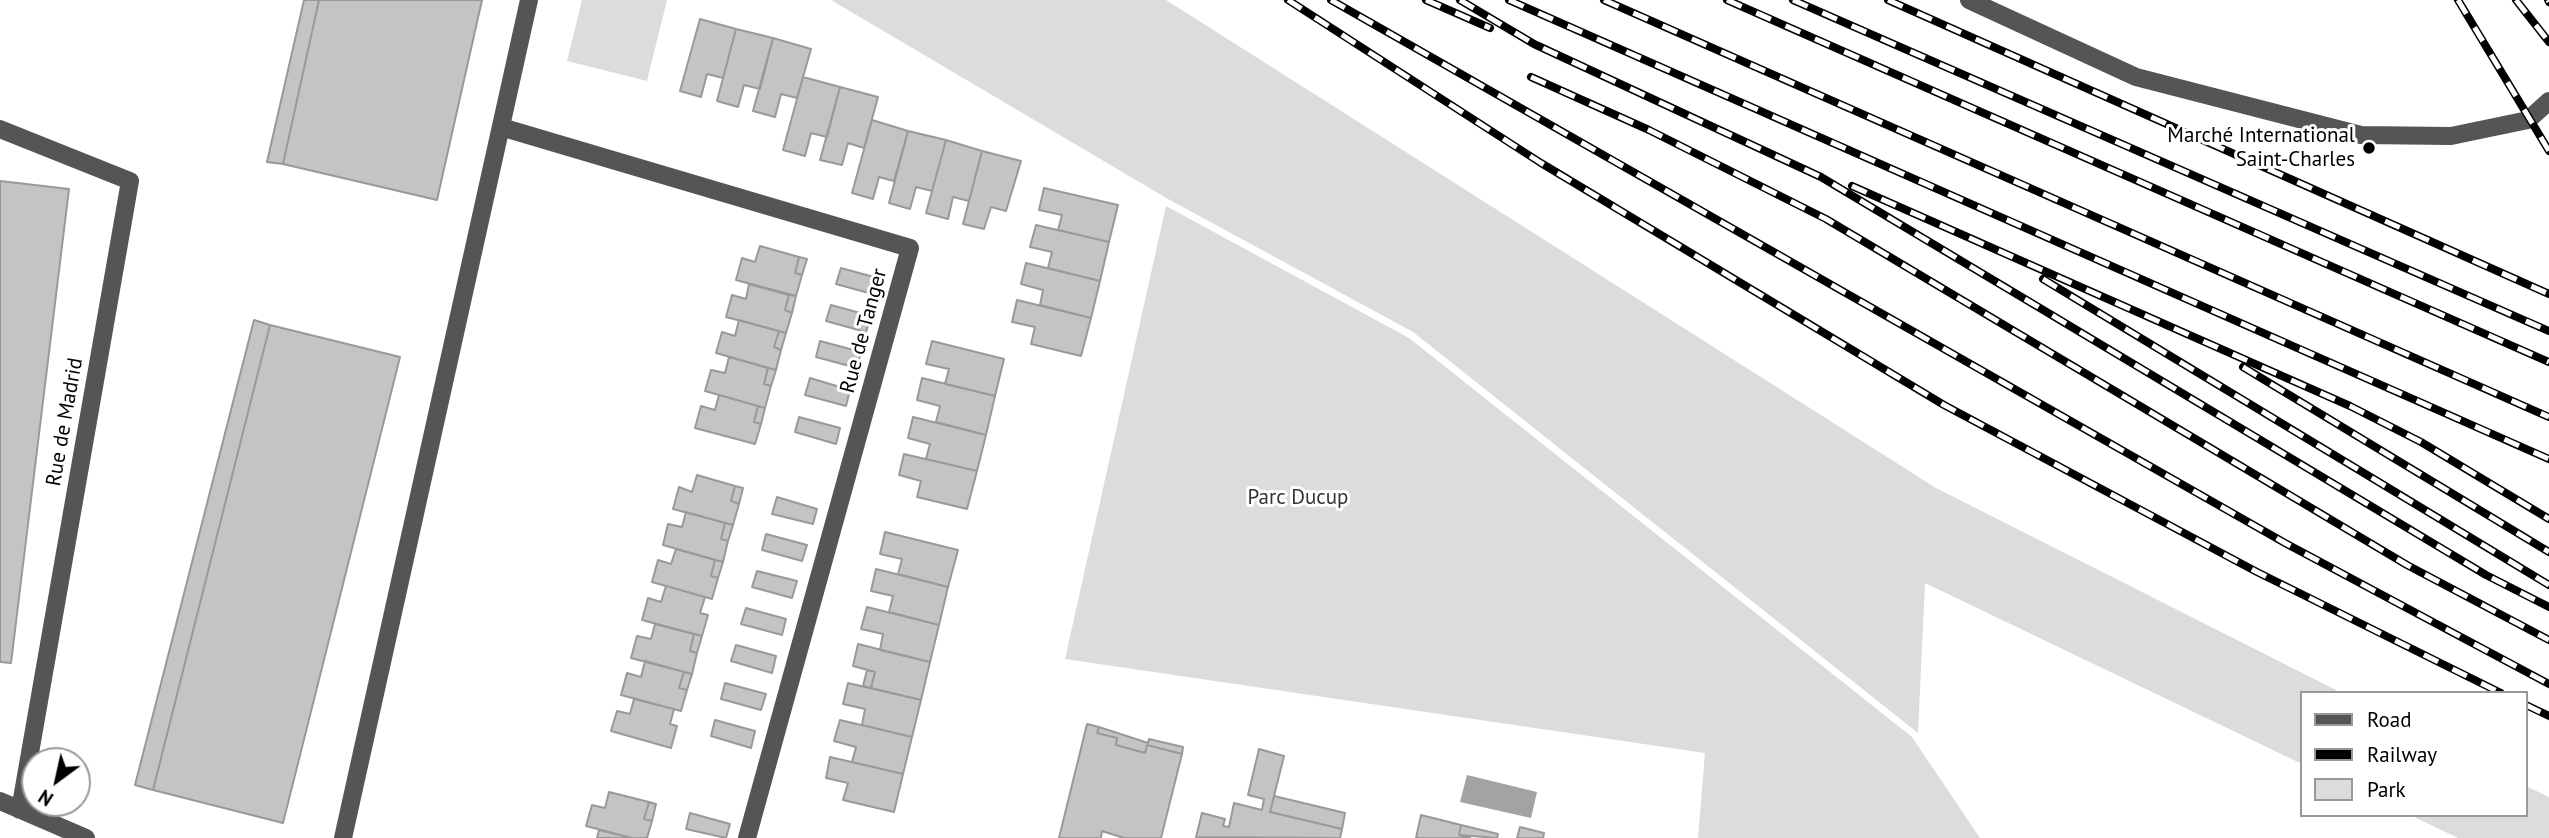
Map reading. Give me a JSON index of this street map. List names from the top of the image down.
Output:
{
  "streets": {
    "street": ["Rue de Tanger", "Rue de Madrid"]
  },
  "parks": ["Parc Ducup"],
  "places": ["Marché International Saint-Charles"],
  "legend": ["Road", "Railway", "Park"],
  "north": "bottom left"
}
